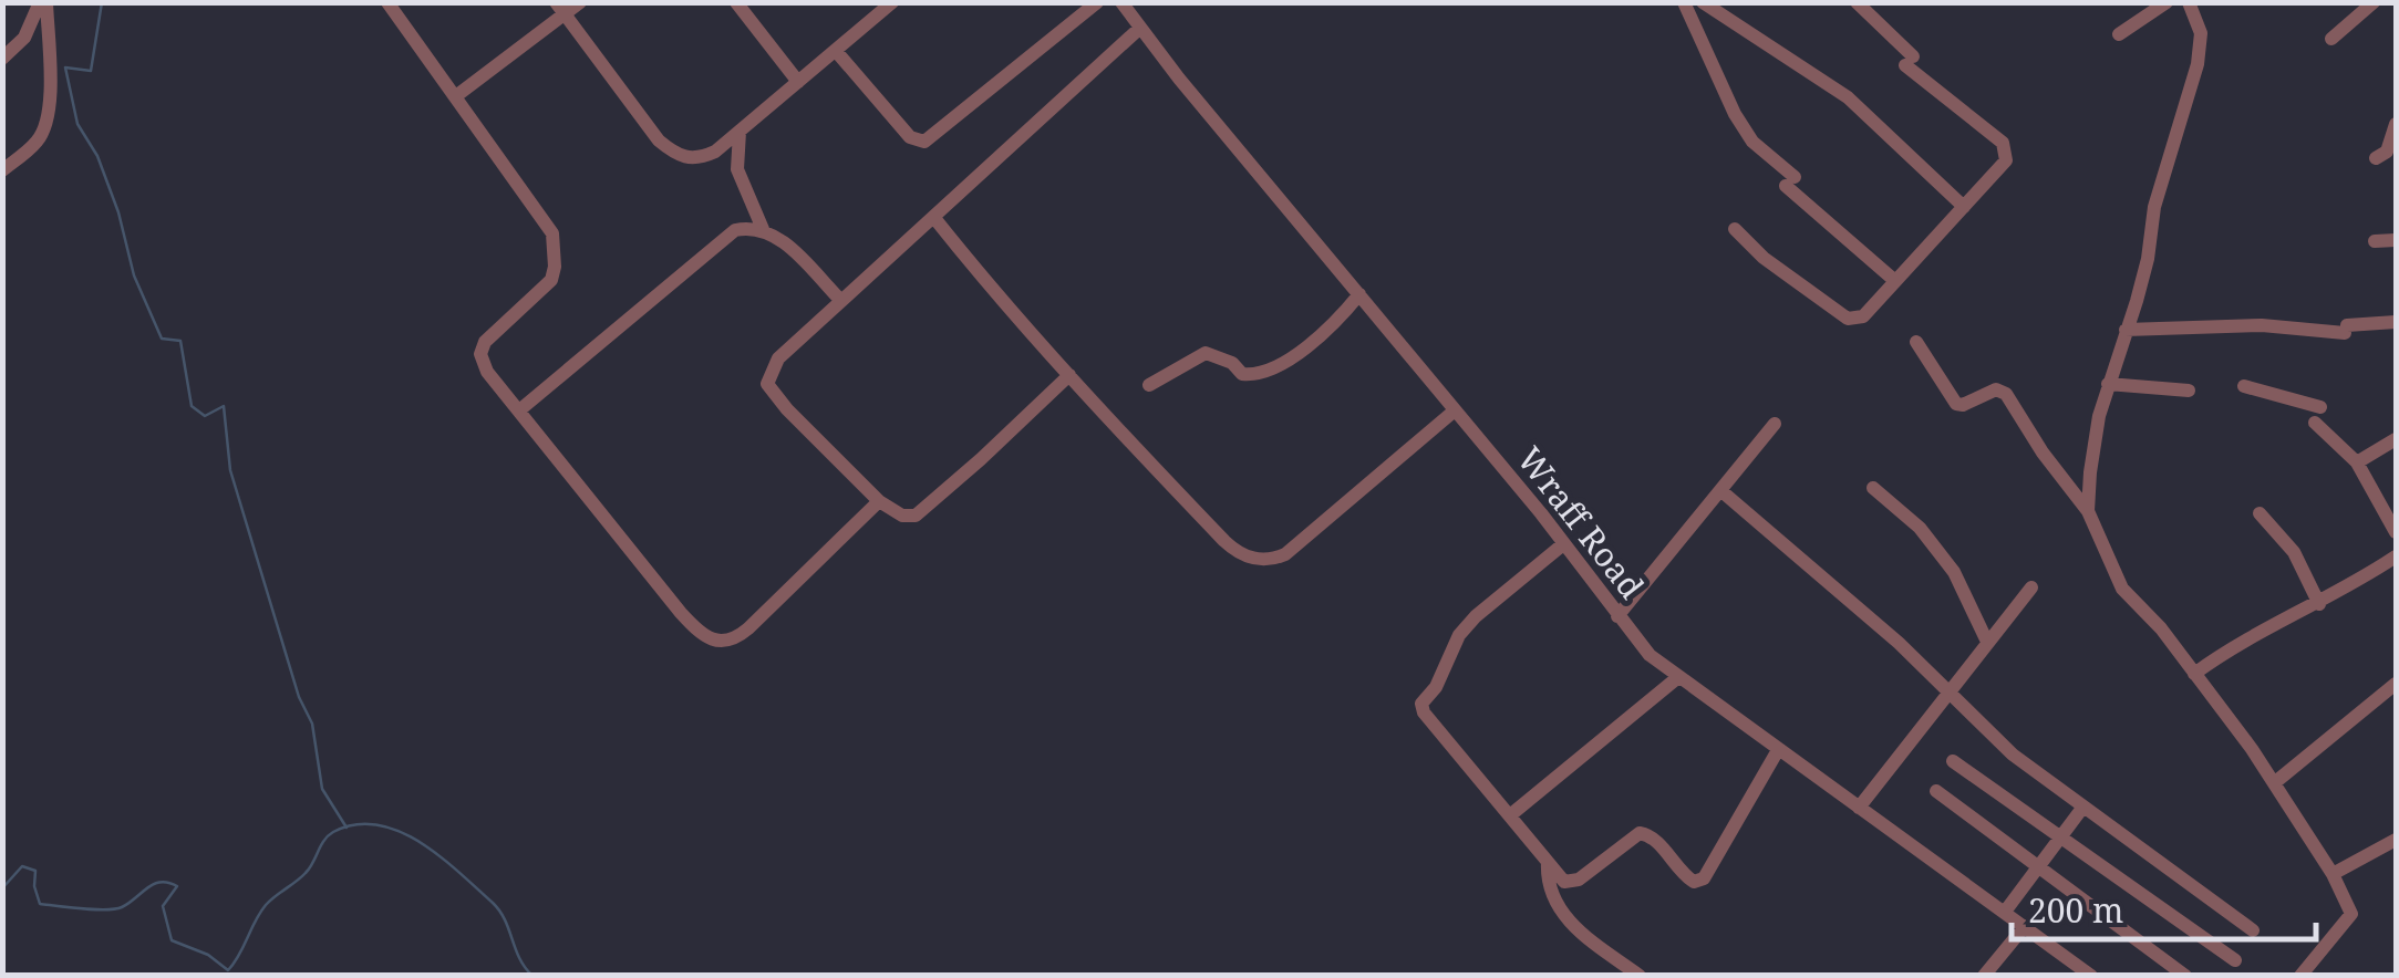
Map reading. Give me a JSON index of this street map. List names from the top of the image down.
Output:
{
  "streets": {
    "street": ["Wraff Road"]
  },
  "scale_bar": "200 m"
}
